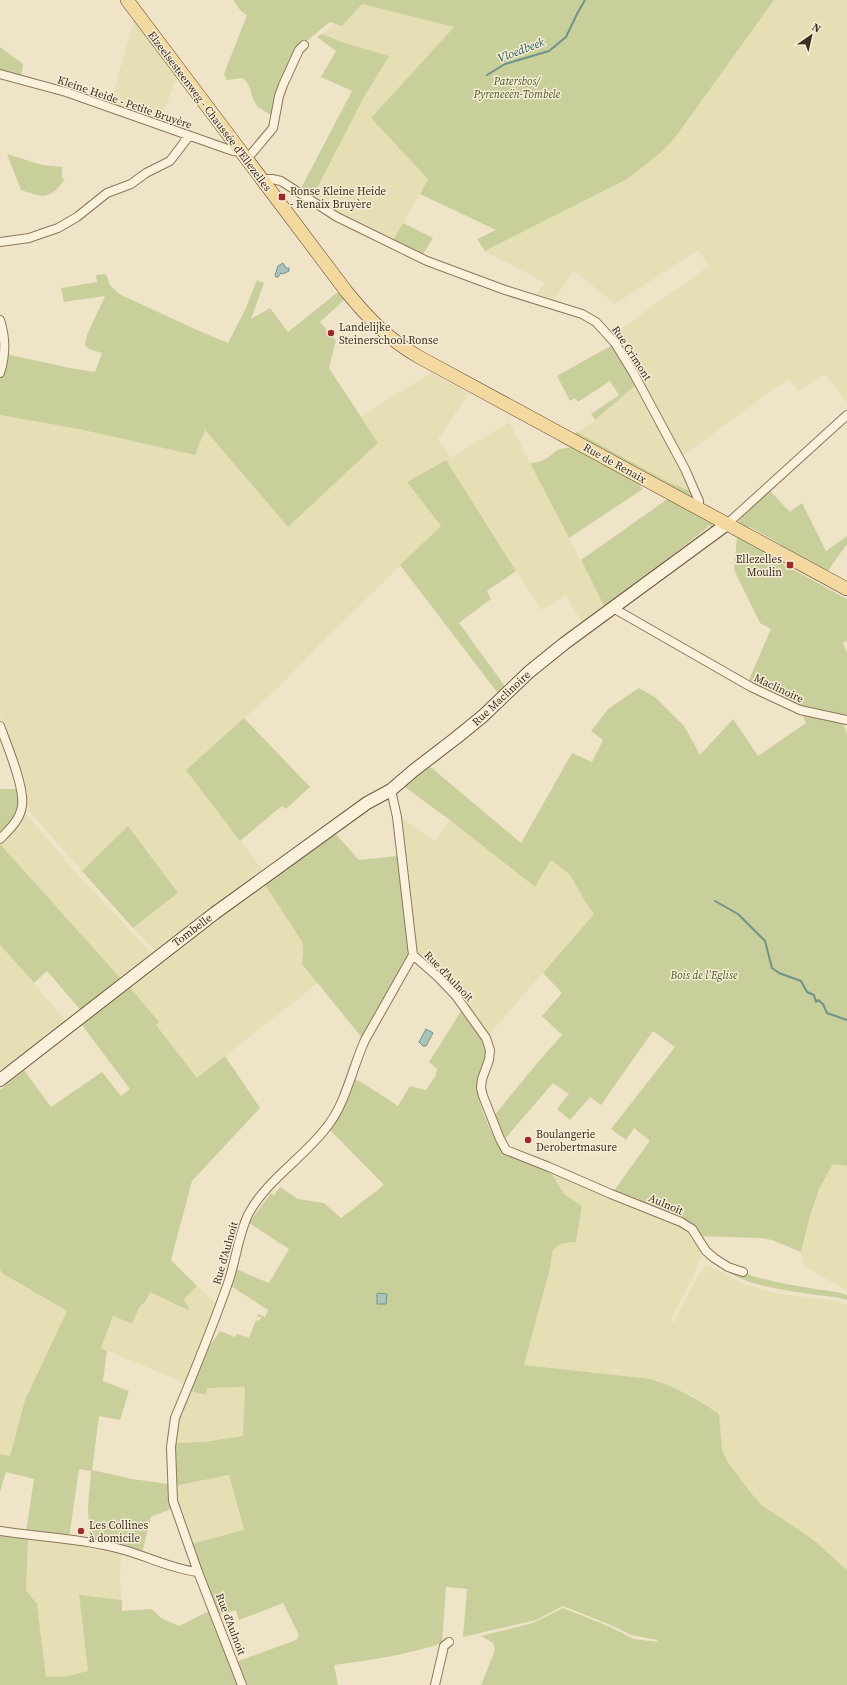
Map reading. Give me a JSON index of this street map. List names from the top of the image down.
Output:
{
  "streets": {
    "main road": ["Elzeelsesteenweg - Chaussée d'Ellezelles", "Rue de Renaix"],
    "street": [
      "Kleine Heide - Petite Bruyère",
      "Rue Crimont",
      "Maclinoire",
      "Rue Maclinoire",
      "Tombelle",
      "Rue d'Aulnoit",
      "Aulnoit"
    ]
  },
  "crossings": [
    ["Kleine Heide - Petite Bruyère", "Elzeelsesteenweg - Chaussée d'Ellezelles"],
    ["Elzeelsesteenweg - Chaussée d'Ellezelles", "Rue Crimont"],
    ["Elzeelsesteenweg - Chaussée d'Ellezelles", "Rue de Renaix"],
    ["Rue Crimont", "Rue de Renaix"],
    ["Rue de Renaix", "Rue Maclinoire"],
    ["Maclinoire", "Rue Maclinoire"],
    ["Rue Maclinoire", "Tombelle"],
    ["Rue Maclinoire", "Rue d'Aulnoit"],
    ["Tombelle", "Rue d'Aulnoit"],
    ["Rue d'Aulnoit", "Aulnoit"]
  ],
  "water": ["Vloedbeek"],
  "parks": ["Patersbos/ Pyreneeën-Tombele", "Bois de l'Eglise"],
  "places": {
    "transit": ["Ronse Kleine Heide - Renaix Bruyère", "Ellezelles Moulin"],
    "other": ["Landelijke Steinerschool Ronse", "Boulangerie Derobertmasure", "Les Collines à domicile"]
  },
  "north": "top right"
}
